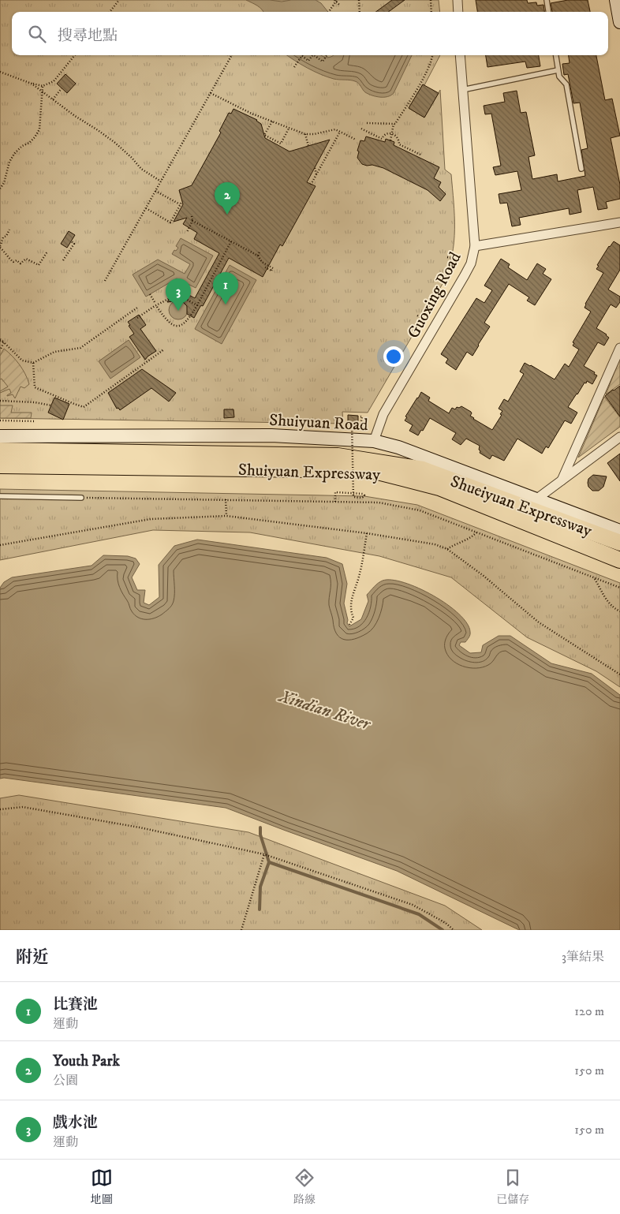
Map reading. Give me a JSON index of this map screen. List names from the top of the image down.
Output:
{
  "streets": {
    "highway": ["Shuiyuan Expressway"],
    "street": ["Guoxing Road", "Shuiyuan Road"]
  },
  "crossings": [
    ["Guoxing Road", "Shuiyuan Road"]
  ],
  "water": ["Xindian River"],
  "page": {
    "search": "搜尋地點",
    "pins": ["2", "1", "3"],
    "heading": ["附近", "3筆結果"],
    "list": [
      {
        "mark": "1",
        "name": "比賽池",
        "note": "運動",
        "value": "120 m"
      },
      {
        "mark": "2",
        "name": "Youth Park",
        "note": "公園",
        "value": "150 m"
      },
      {
        "mark": "3",
        "name": "戲水池",
        "note": "運動",
        "value": "150 m"
      }
    ],
    "nav": ["地圖", "路線", "已儲存"]
  }
}
